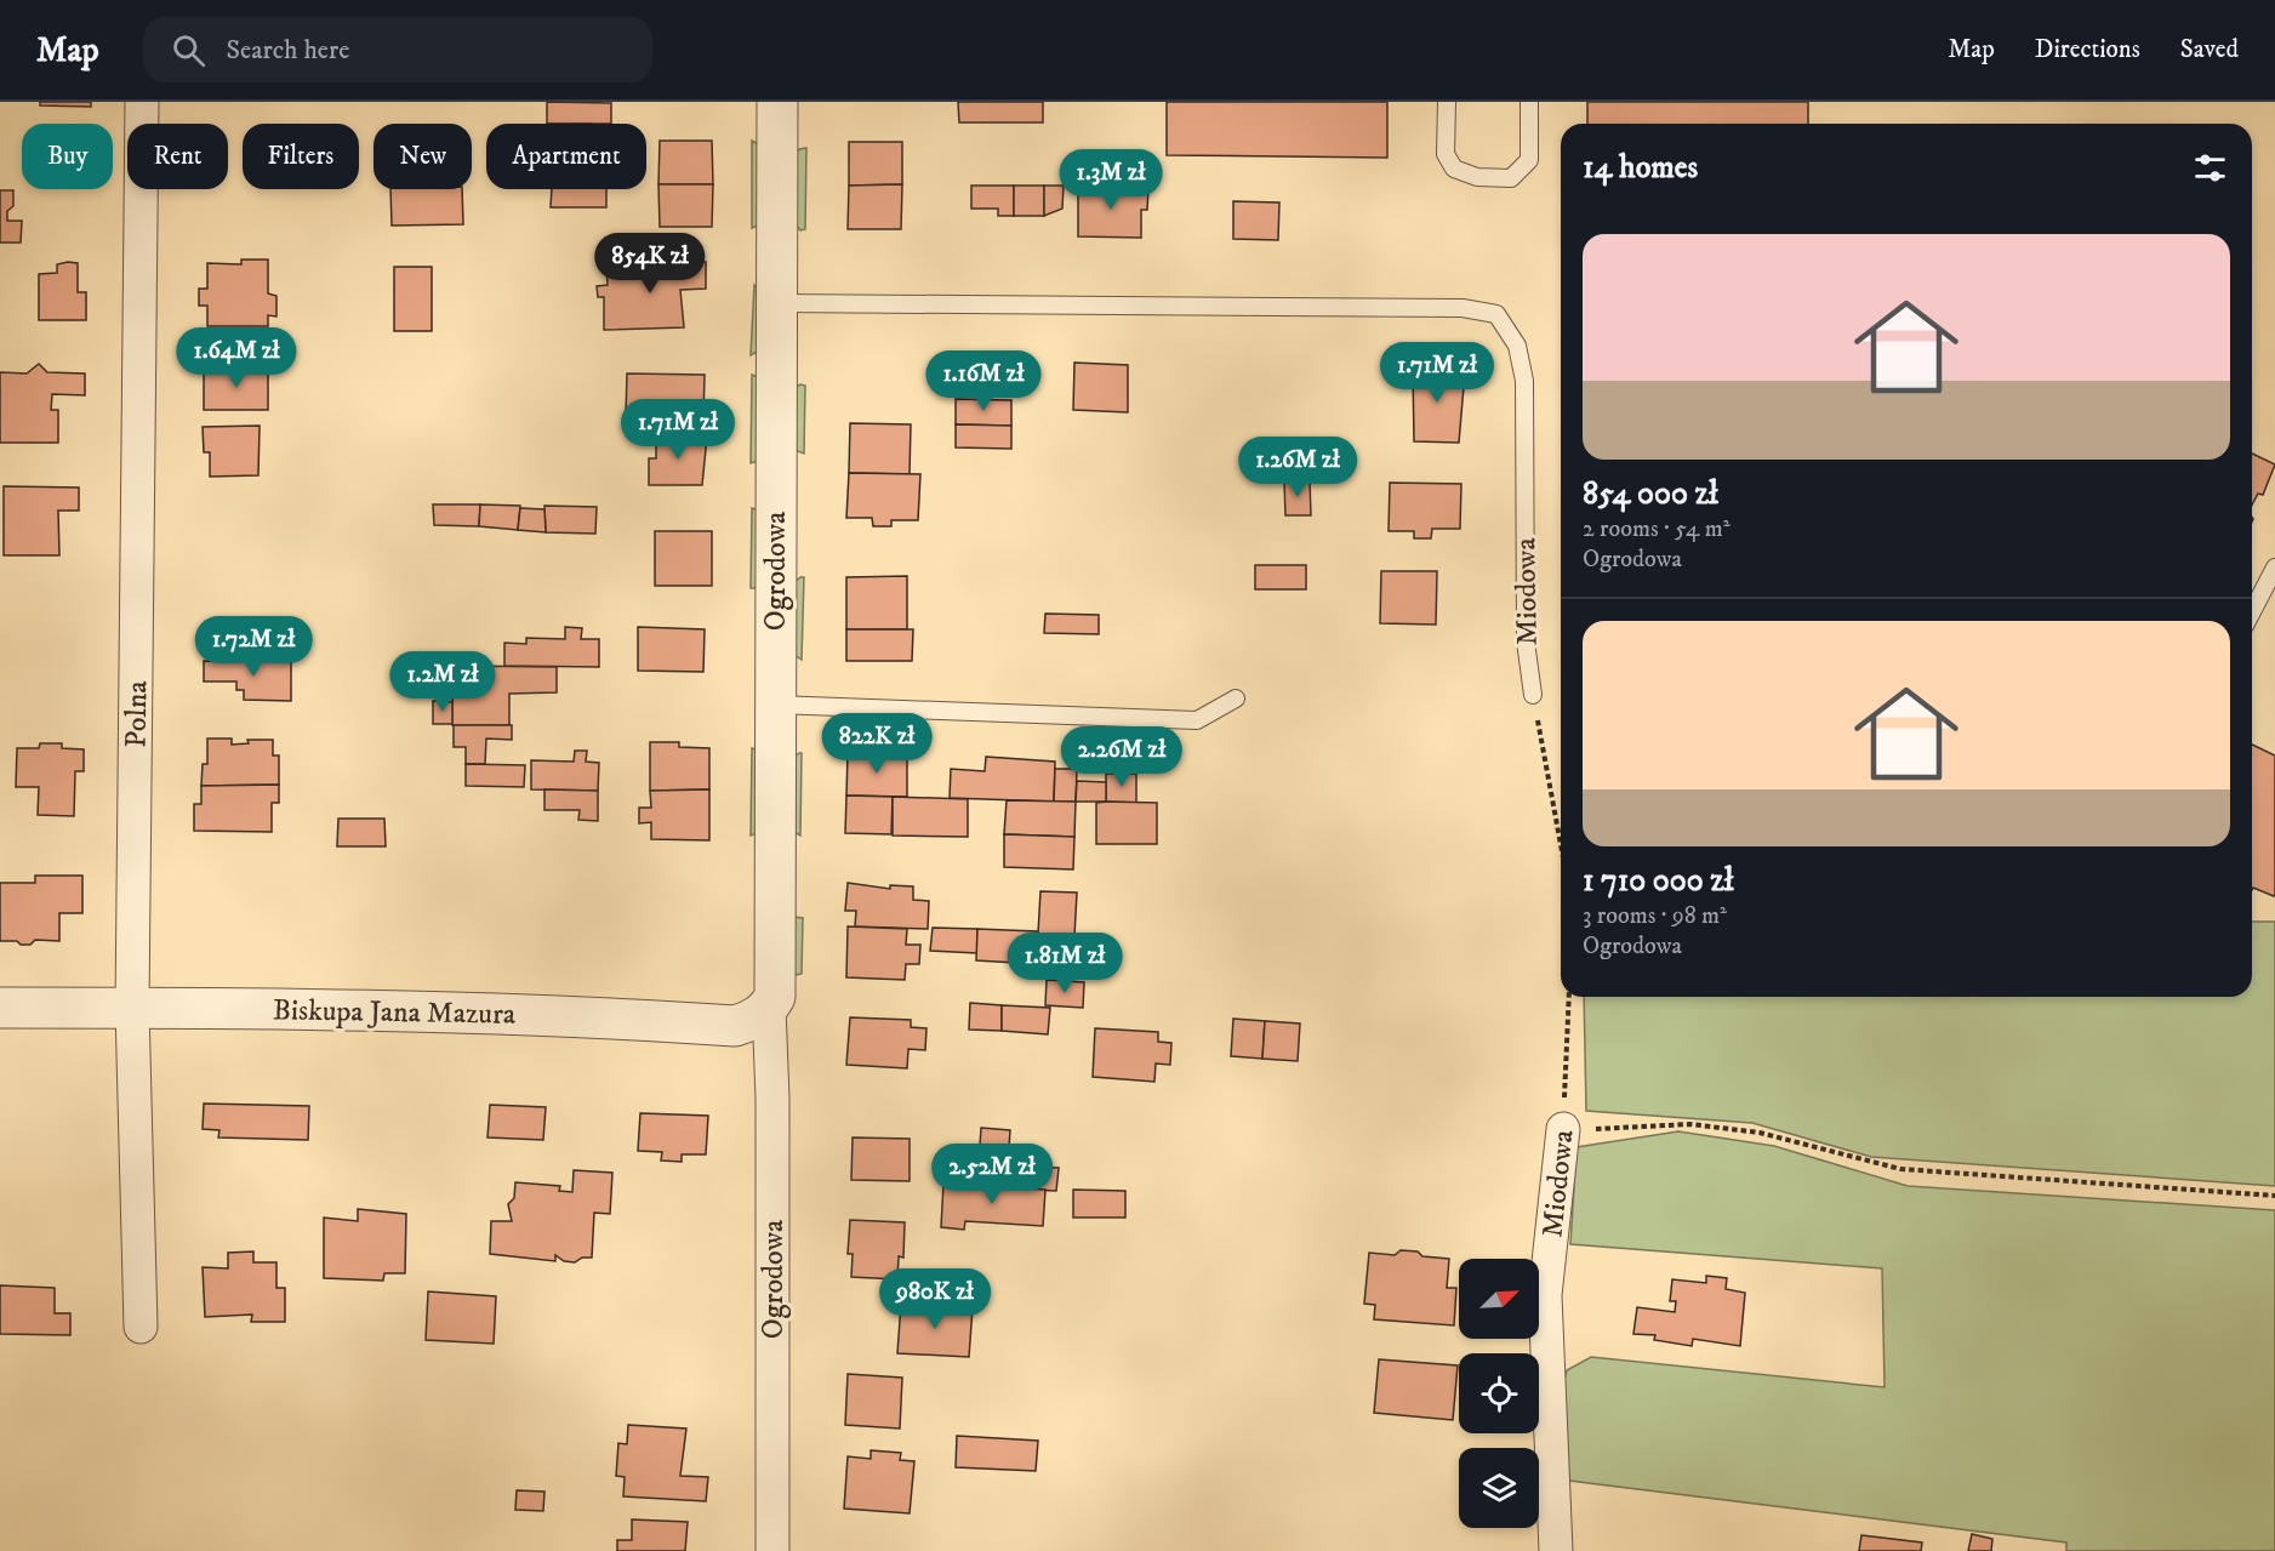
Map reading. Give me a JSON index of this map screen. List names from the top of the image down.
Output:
{
  "streets": {
    "street": [
      "Ogrodowa",
      "Miodowa",
      "Polna",
      "Biskupa Jana Mazura"
    ]
  },
  "crossings": [
    ["Ogrodowa", "Miodowa"],
    ["Ogrodowa", "Biskupa Jana Mazura"],
    ["Polna", "Biskupa Jana Mazura"]
  ],
  "north": "top right",
  "page": {
    "header": "Map",
    "search": "Search here",
    "nav": ["Map", "Directions", "Saved"],
    "chip": [
      "Buy",
      "Rent",
      "Filters",
      "New",
      "Apartment"
    ],
    "heading": "14 homes",
    "price": [
      "1.3M zł",
      "854K zł",
      "1.64M zł",
      "1.71M zł",
      "1.16M zł",
      "1.71M zł",
      "1.26M zł",
      "1.72M zł",
      "1.2M zł",
      "822K zł",
      "2.26M zł",
      "1.81M zł",
      "2.52M zł",
      "980K zł"
    ],
    "list": [
      {
        "name": "854 000 zł",
        "note": "2 rooms · 54 m² · Ogrodowa"
      },
      {
        "name": "1 710 000 zł",
        "note": "3 rooms · 98 m² · Ogrodowa"
      }
    ]
  }
}
